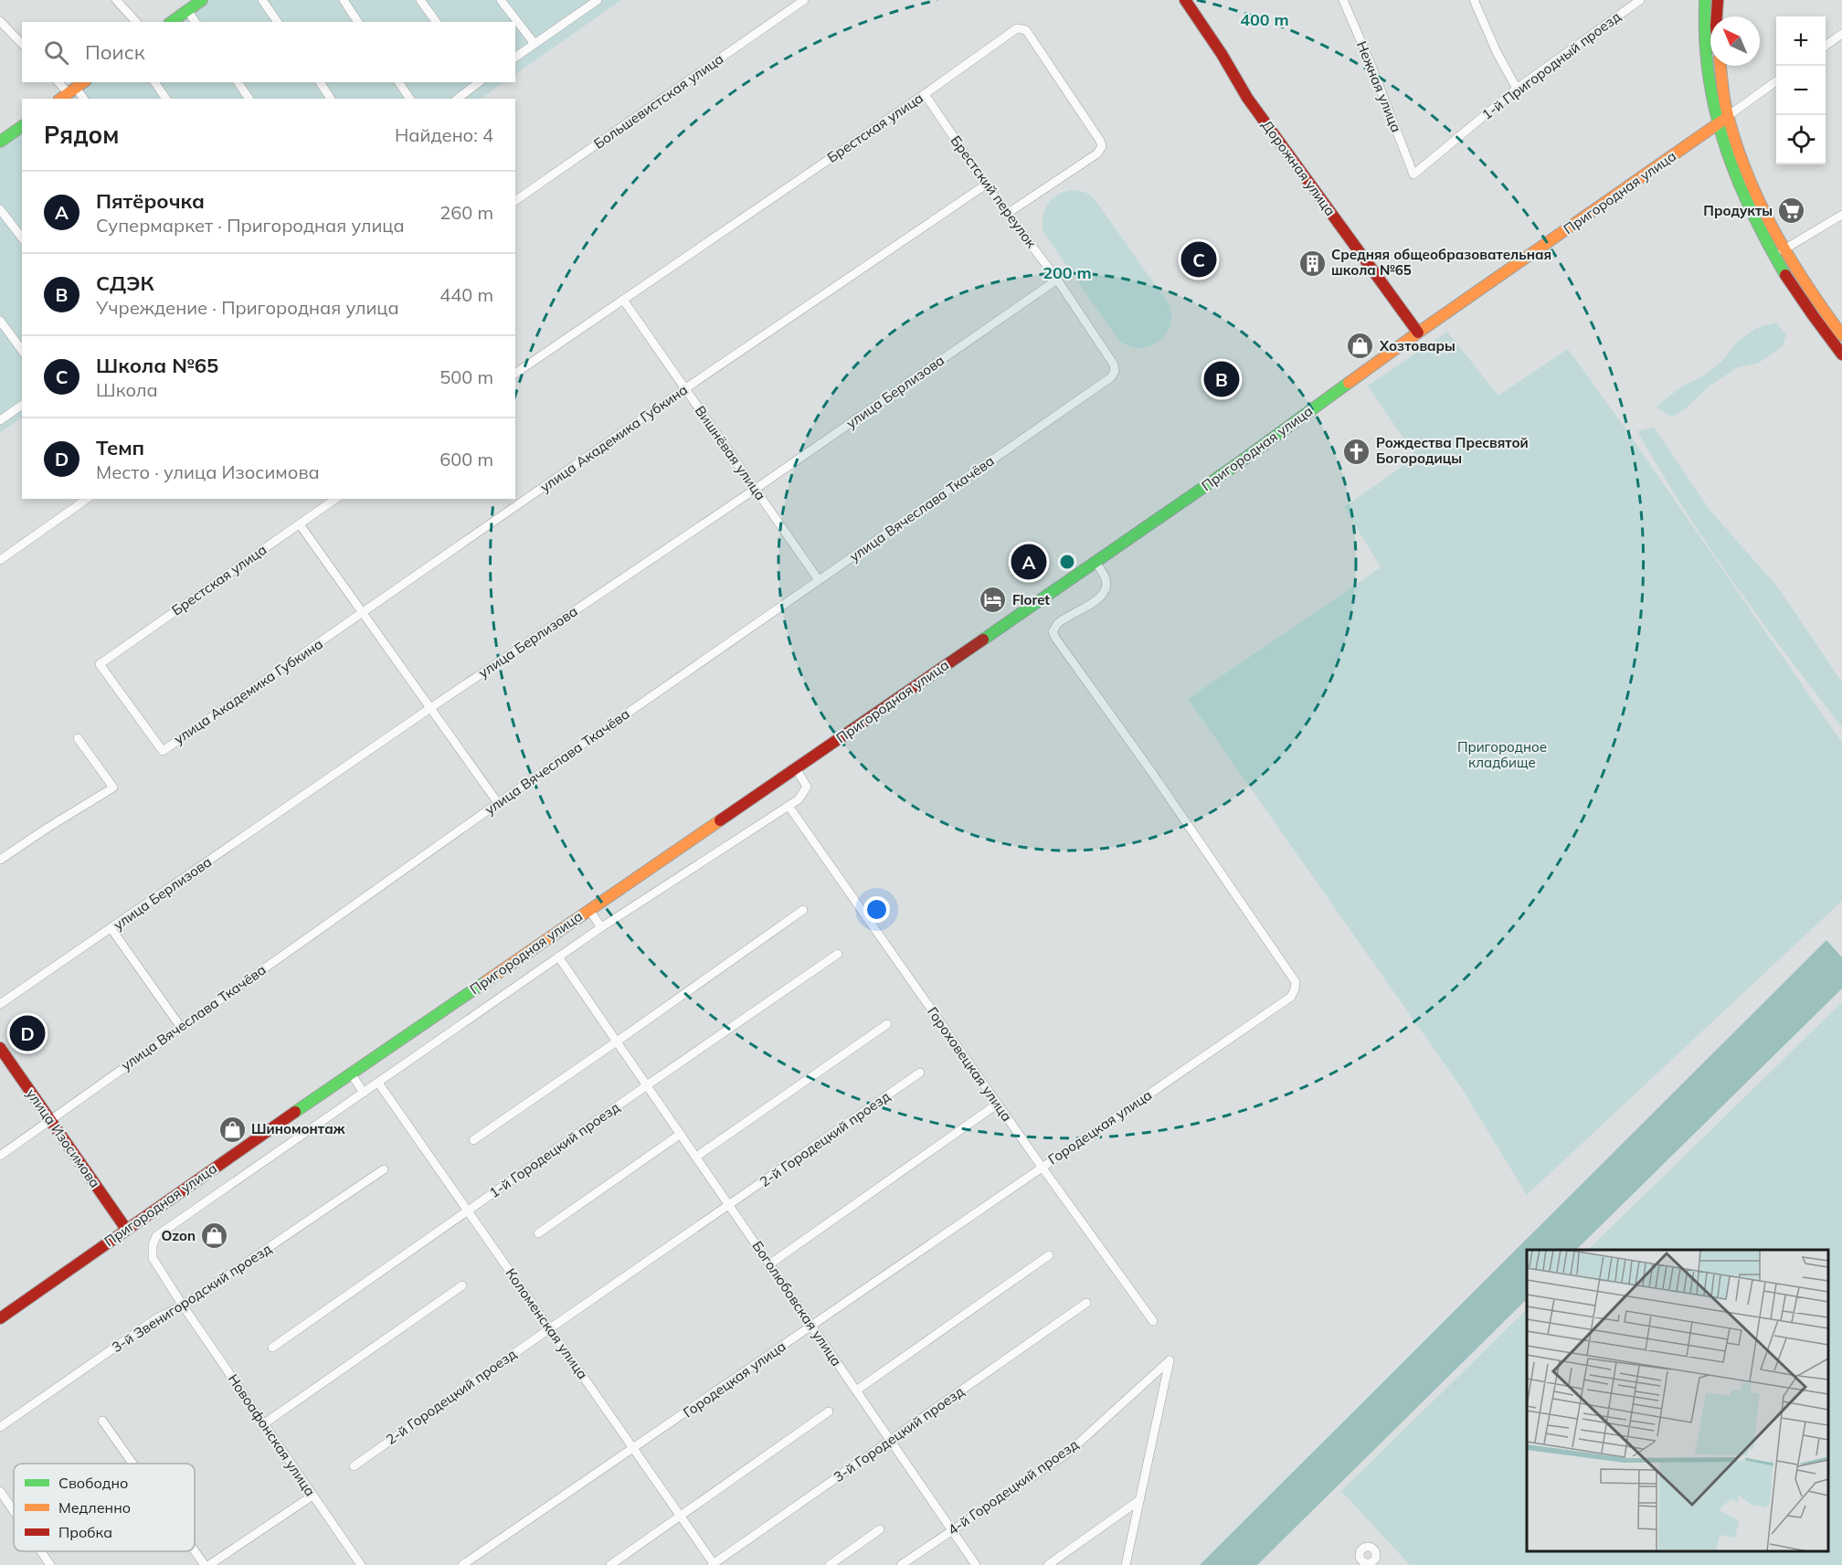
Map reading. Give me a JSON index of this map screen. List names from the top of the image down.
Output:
{
  "streets": {
    "street": [
      "1-й Пригородный проезд",
      "Нежная улица",
      "Большевистская улица",
      "Брестская улица",
      "Дорожная улица",
      "Брестский переулок",
      "Пригородная улица",
      "улица Берлизова",
      "улица Академика Губкина",
      "Вишнёвая улица",
      "улица Вячеслава Ткачёва",
      "Гороховецкая улица",
      "Городецкая улица",
      "улица Изосимова",
      "2-й Городецкий проезд",
      "1-й Городецкий проезд",
      "3-й Звенигородский проезд",
      "Боголюбовская улица",
      "Коломенская улица",
      "3-й Городецкий проезд",
      "Новоафонская улица",
      "4-й Городецкий проезд"
    ]
  },
  "crossings": [
    ["1-й Пригородный проезд", "Нежная улица"],
    ["Брестская улица", "Брестский переулок"],
    ["Брестская улица", "улица Академика Губкина"],
    ["Брестская улица", "Вишнёвая улица"],
    ["Дорожная улица", "Пригородная улица"],
    ["Брестский переулок", "улица Берлизова"],
    ["Брестский переулок", "улица Академика Губкина"],
    ["Брестский переулок", "улица Вячеслава Ткачёва"],
    ["Пригородная улица", "Городецкая улица"],
    ["Пригородная улица", "улица Изосимова"],
    ["Пригородная улица", "Новоафонская улица"],
    ["улица Берлизова", "Вишнёвая улица"],
    ["улица Академика Губкина", "Вишнёвая улица"],
    ["Вишнёвая улица", "улица Вячеслава Ткачёва"],
    ["улица Вячеслава Ткачёва", "улица Изосимова"],
    ["Гороховецкая улица", "Городецкая улица"],
    ["Гороховецкая улица", "Новоафонская улица"],
    ["Городецкая улица", "Боголюбовская улица"],
    ["Городецкая улица", "Коломенская улица"],
    ["2-й Городецкий проезд", "Боголюбовская улица"],
    ["2-й Городецкий проезд", "Коломенская улица"],
    ["1-й Городецкий проезд", "Боголюбовская улица"],
    ["1-й Городецкий проезд", "Коломенская улица"],
    ["3-й Звенигородский проезд", "Новоафонская улица"],
    ["Боголюбовская улица", "3-й Городецкий проезд"],
    ["Боголюбовская улица", "Новоафонская улица"],
    ["Боголюбовская улица", "4-й Городецкий проезд"],
    ["Коломенская улица", "3-й Городецкий проезд"],
    ["Коломенская улица", "Новоафонская улица"]
  ],
  "parks": ["Пригородное кладбище"],
  "places": {
    "supermarket": ["Продукты"],
    "building": ["Средняя общеобразовательная школа №65"],
    "shop": ["Хозтовары", "Шиномонтаж", "Ozon"],
    "church": ["Рождества Пресвятой Богородицы"],
    "hotel": ["Floret"]
  },
  "legend": ["Свободно", "Медленно", "Пробка"],
  "north": "top left",
  "page": {
    "map_buttons": ["+", "−"],
    "search": "Поиск",
    "heading": ["Рядом", "Найдено: 4"],
    "list": [
      {
        "mark": "A",
        "name": "Пятёрочка",
        "note": "Супермаркет · Пригородная улица",
        "value": "260 m"
      },
      {
        "mark": "B",
        "name": "СДЭК",
        "note": "Учреждение · Пригородная улица",
        "value": "440 m"
      },
      {
        "mark": "C",
        "name": "Школа №65",
        "note": "Школа",
        "value": "500 m"
      },
      {
        "mark": "D",
        "name": "Темп",
        "note": "Место · улица Изосимова",
        "value": "600 m"
      }
    ],
    "pins": [
      "C",
      "B",
      "A",
      "D"
    ]
  },
  "rings": ["400 m", "200 m"]
}
